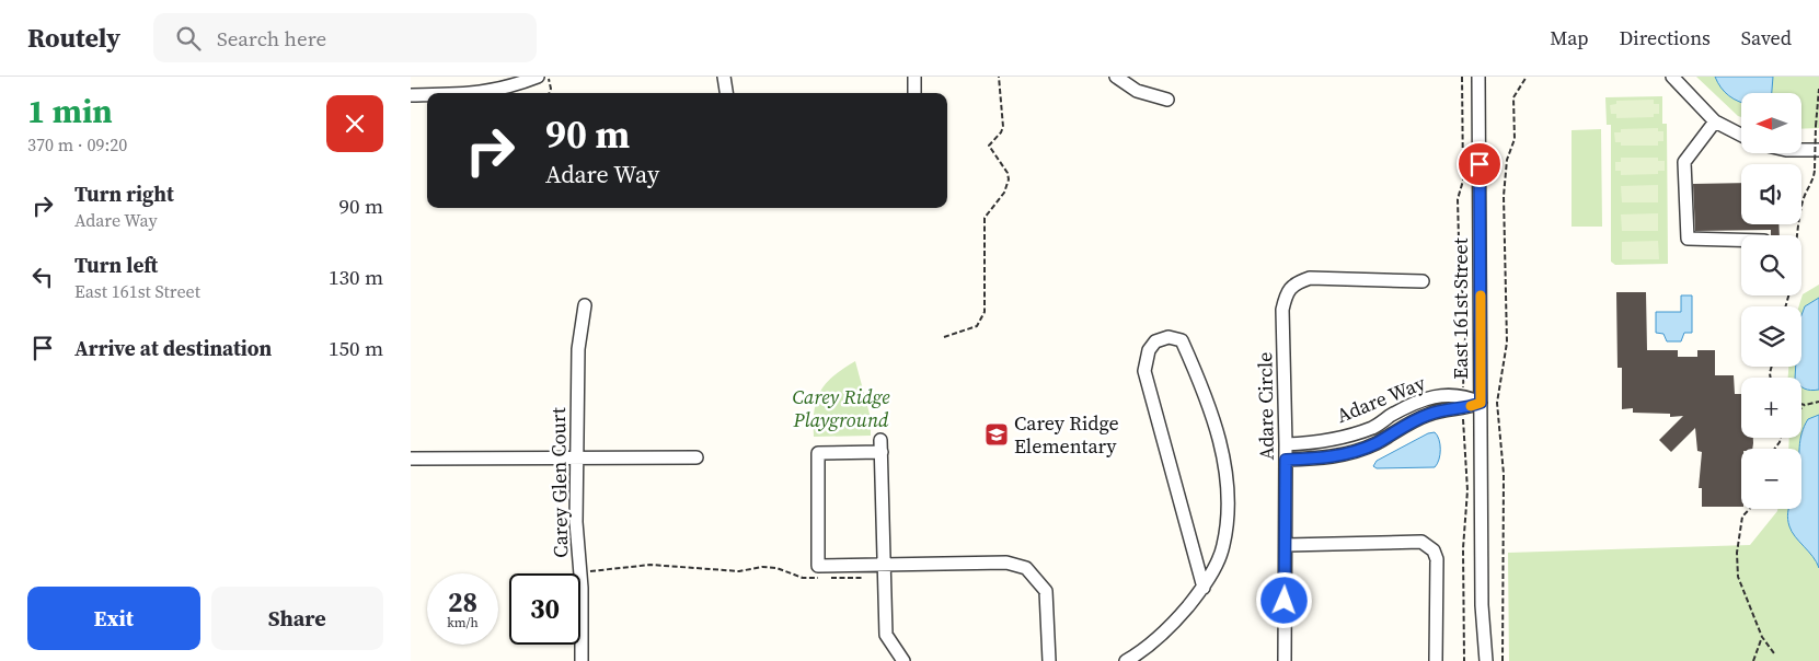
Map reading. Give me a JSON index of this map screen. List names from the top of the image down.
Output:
{
  "streets": {
    "street": [
      "East 161st Street",
      "Adare Way",
      "Adare Circle",
      "Carey Glen Court"
    ]
  },
  "crossings": [
    ["East 161st Street", "Adare Way"],
    ["Adare Way", "Adare Circle"]
  ],
  "parks": ["Carey Ridge Playground"],
  "places": {
    "school or university": ["Carey Ridge Elementary"]
  },
  "north": "left",
  "page": {
    "header": "Routely",
    "search": "Search here",
    "nav": ["Map", "Directions", "Saved"],
    "heading": ["1 min", "370 m · 09:20"],
    "map_buttons": ["+", "−"],
    "turn": ["90 m", "Adare Way"],
    "list": [
      {
        "name": "Turn right",
        "note": "Adare Way",
        "value": "90 m"
      },
      {
        "name": "Turn left",
        "note": "East 161st Street",
        "value": "130 m"
      },
      {
        "name": "Arrive at destination",
        "value": "150 m"
      }
    ],
    "speed": "28 km/h",
    "limit": "30",
    "buttons": ["Exit", "Share"]
  }
}
